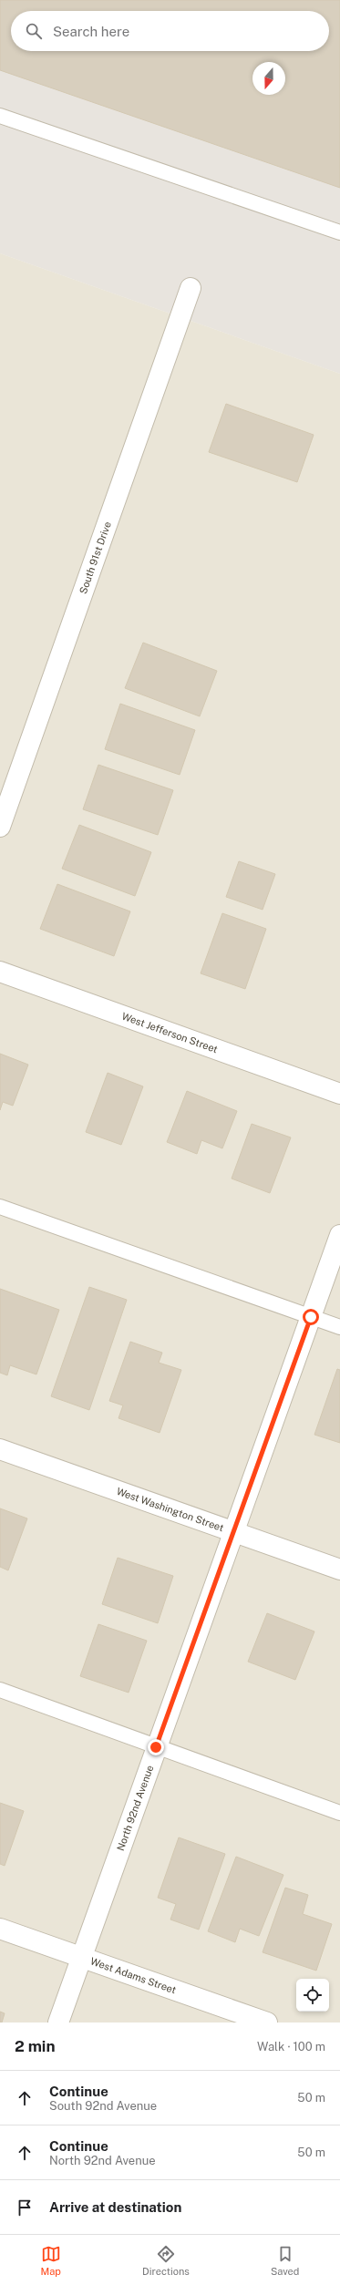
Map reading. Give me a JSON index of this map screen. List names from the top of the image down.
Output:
{
  "streets": {
    "street": [
      "South 91st Drive",
      "West Jefferson Street",
      "West Washington Street",
      "North 92nd Avenue",
      "West Adams Street"
    ]
  },
  "crossings": [
    ["West Washington Street", "North 92nd Avenue"],
    ["North 92nd Avenue", "West Adams Street"]
  ],
  "north": "bottom",
  "page": {
    "search": "Search here",
    "heading": ["2 min", "Walk · 100 m"],
    "list": [
      ["Continue", "South 92nd Avenue", "50 m"],
      ["Continue", "North 92nd Avenue", "50 m"],
      "Arrive at destination"
    ],
    "nav": ["Map", "Directions", "Saved"]
  }
}
